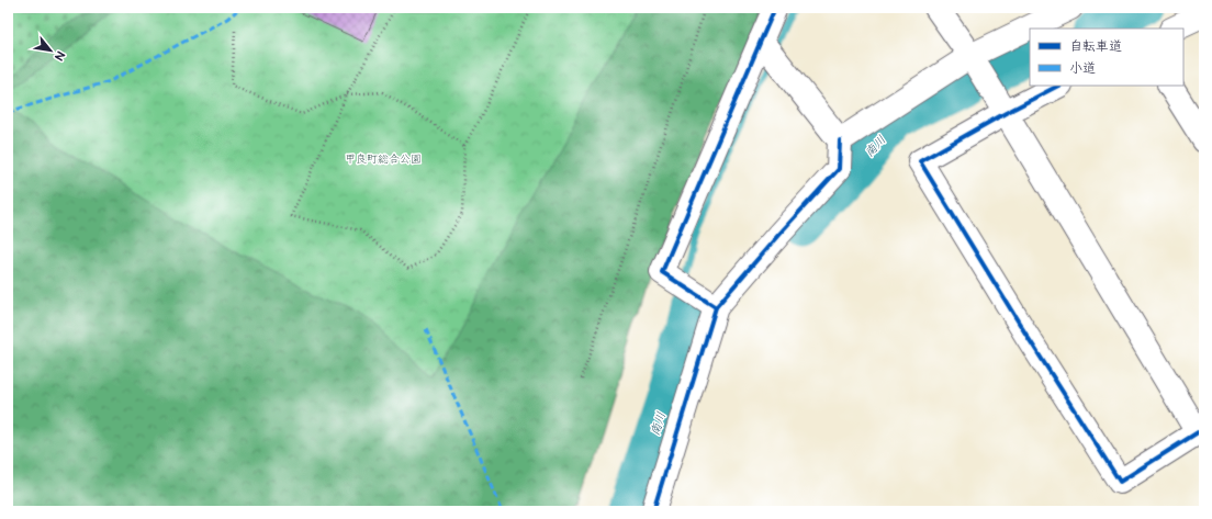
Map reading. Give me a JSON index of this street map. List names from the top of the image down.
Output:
{
  "water": ["南川"],
  "parks": ["甲良町総合公園"],
  "legend": ["自転車道", "小道"],
  "north": "bottom right"
}
